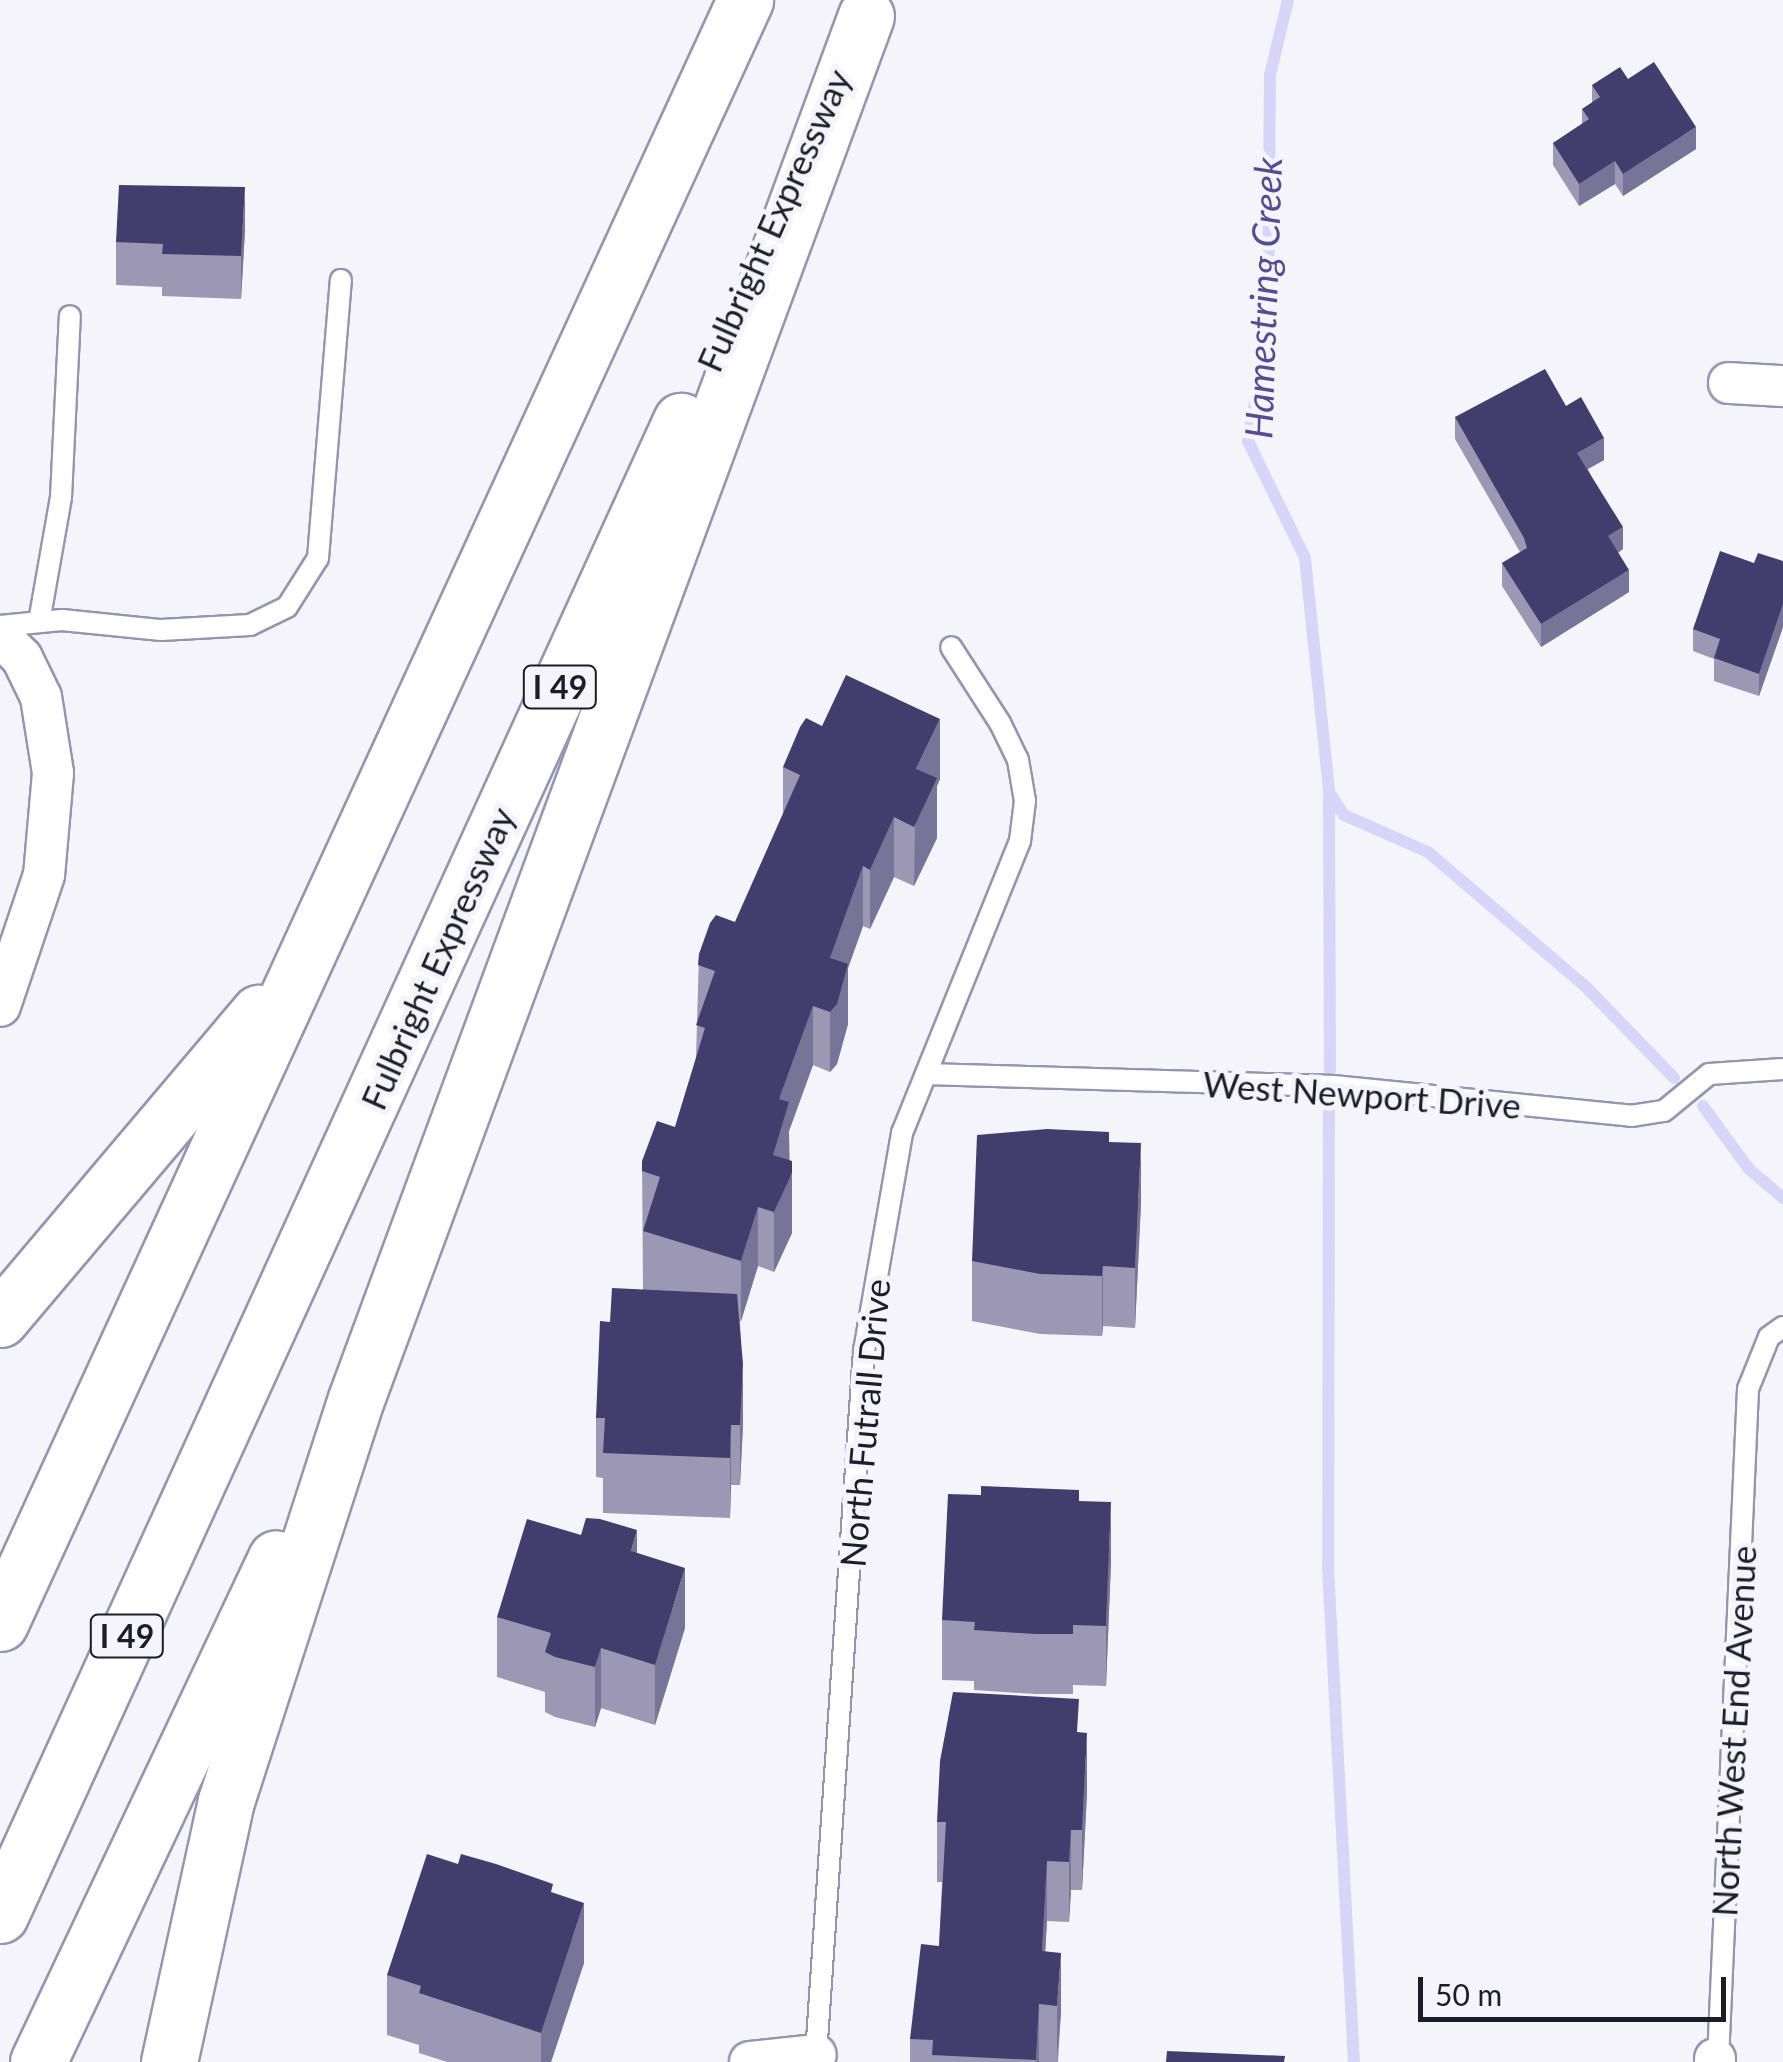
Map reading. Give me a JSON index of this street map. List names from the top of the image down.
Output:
{
  "streets": {
    "highway": ["Fulbright Expressway", "I 49"],
    "street": ["North Futrall Drive"],
    "lane": ["West Newport Drive", "North West End Avenue"]
  },
  "crossings": [
    ["West Newport Drive", "North Futrall Drive"]
  ],
  "water": ["Hamestring Creek"],
  "scale_bar": "50 m"
}
